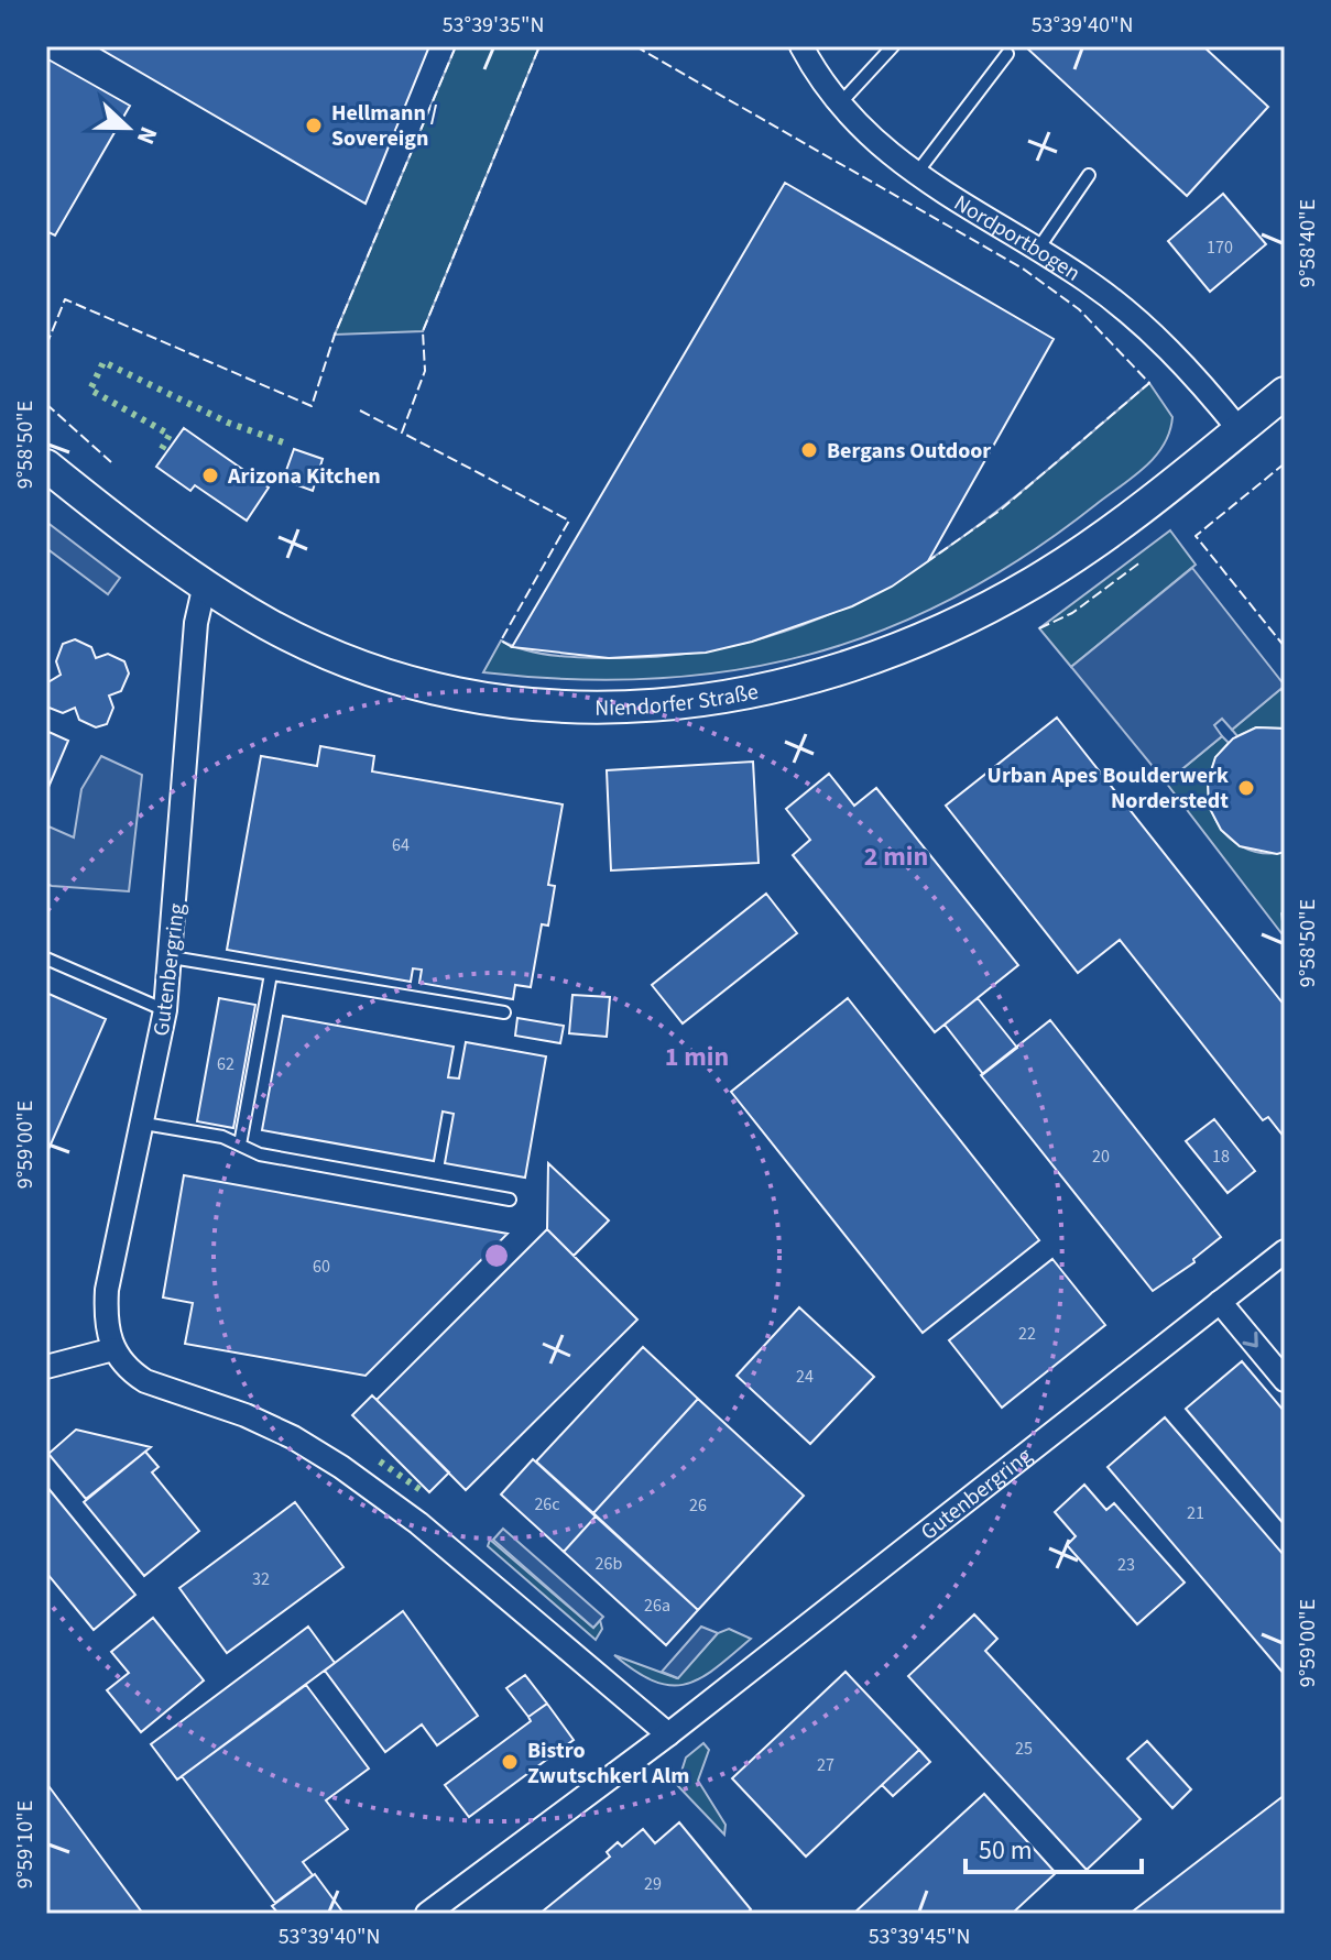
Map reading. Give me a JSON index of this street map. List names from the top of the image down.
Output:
{
  "streets": {
    "main road": ["Niendorfer Straße"],
    "street": ["Nordportbogen", "Gutenbergring"]
  },
  "crossings": [
    ["Nordportbogen", "Niendorfer Straße"],
    ["Niendorfer Straße", "Gutenbergring"]
  ],
  "places": [
    "Hellmann / Sovereign",
    "Bergans Outdoor",
    "Arizona Kitchen",
    "Urban Apes Boulderwerk Norderstedt",
    "Bistro Zwutschkerl Alm"
  ],
  "house_numbers": [
    "170",
    "64",
    "62",
    "20",
    "18",
    "60",
    "22",
    "24",
    "26c",
    "26",
    "21",
    "26b",
    "23",
    "32",
    "26a",
    "25",
    "27",
    "29"
  ],
  "scale_bar": "50 m",
  "north": "right",
  "coordinates": [
    "53°39'35\"N",
    "53°39'40\"N",
    "9°58'40\"E",
    "9°58'50\"E",
    "9°59'00\"E",
    "9°59'10\"E",
    "53°39'45\"N"
  ],
  "rings": ["2 min", "1 min"]
}
